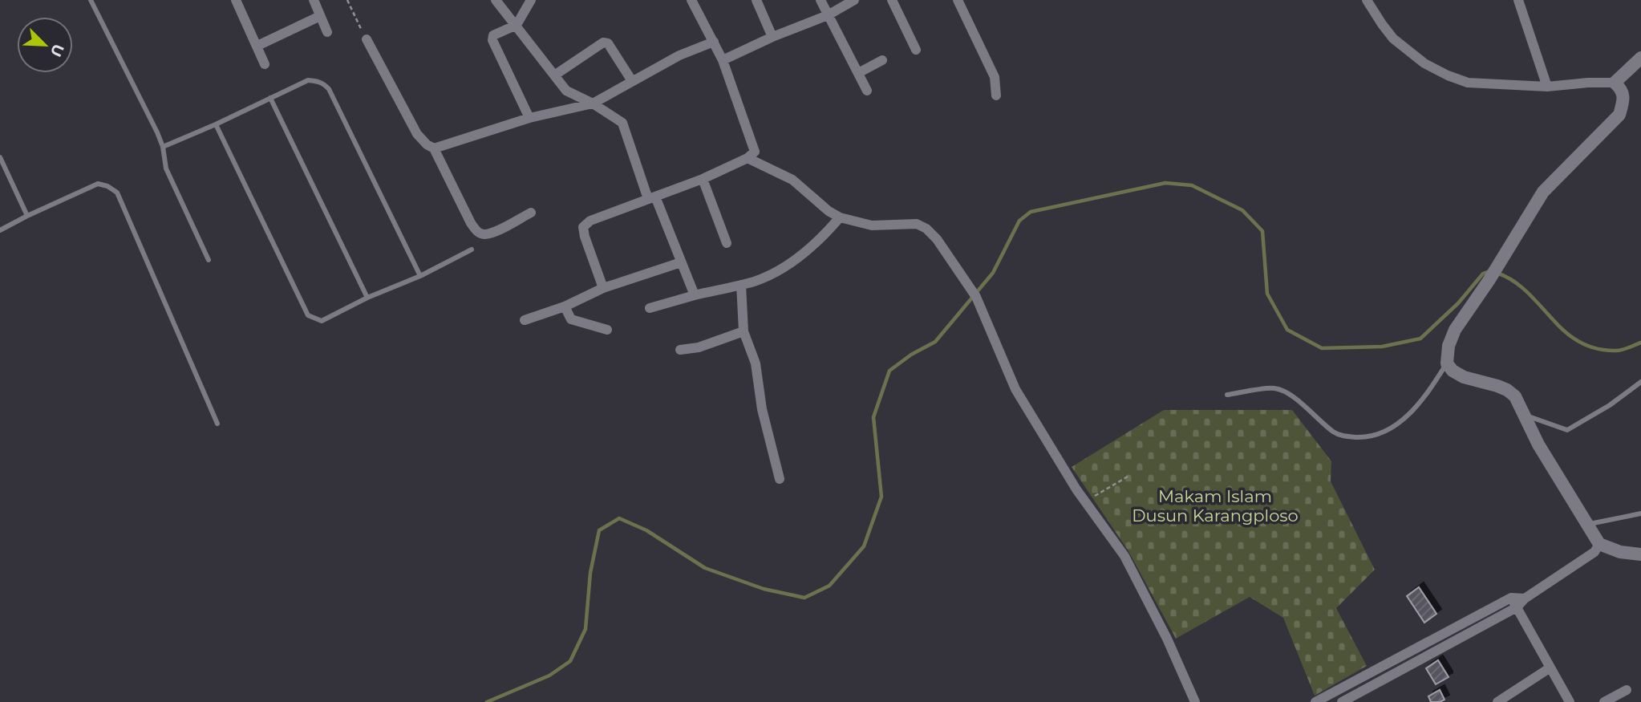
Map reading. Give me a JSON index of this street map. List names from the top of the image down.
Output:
{
  "parks": ["Makam Islam Dusun Karangploso"],
  "north": "bottom right"
}
